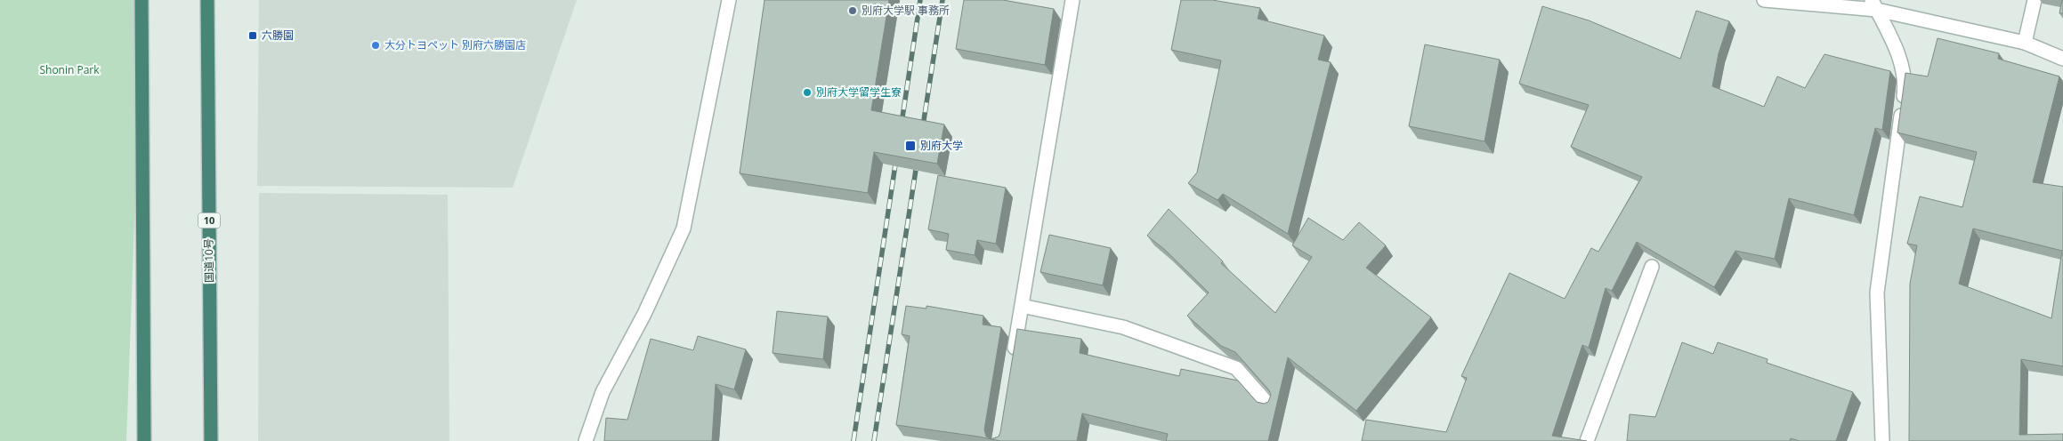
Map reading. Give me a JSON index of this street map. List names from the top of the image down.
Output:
{
  "streets": {
    "highway": ["10", "国道10号"]
  },
  "parks": ["Shonin Park"],
  "places": {
    "other": ["別府大学駅 事務所", "大分トヨペット 別府六勝園店", "別府大学留学生寮"],
    "transit": ["六勝園", "別府大学"]
  }
}
